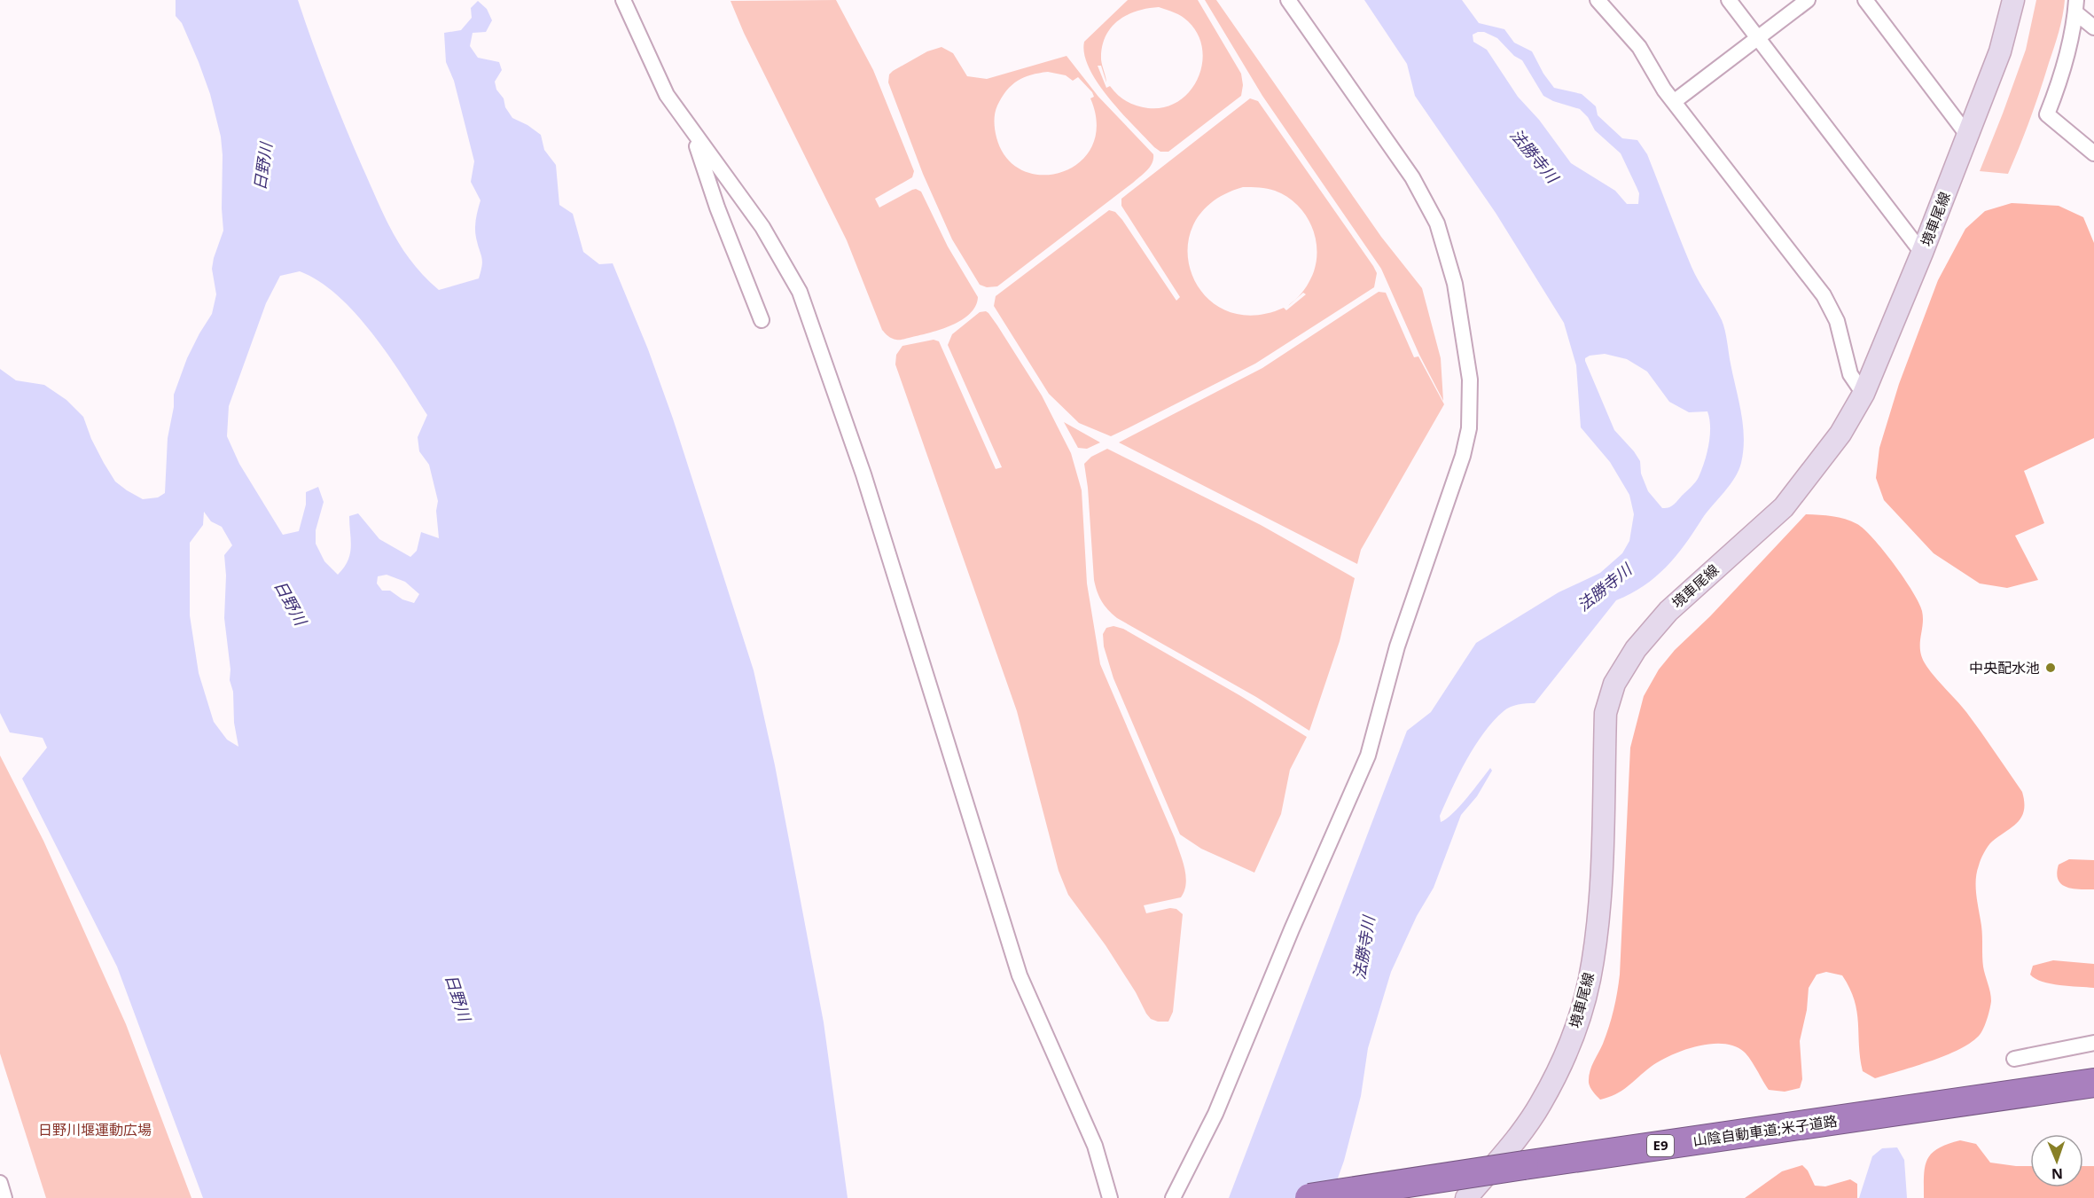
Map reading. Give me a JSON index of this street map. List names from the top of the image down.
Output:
{
  "streets": {
    "highway": ["山陰自動車道;米子道路", "E9"],
    "main road": ["境車尾線"]
  },
  "water": ["法勝寺川", "日野川"],
  "parks": ["日野川堰運動広場"],
  "places": ["中央配水池"],
  "north": "bottom"
}
